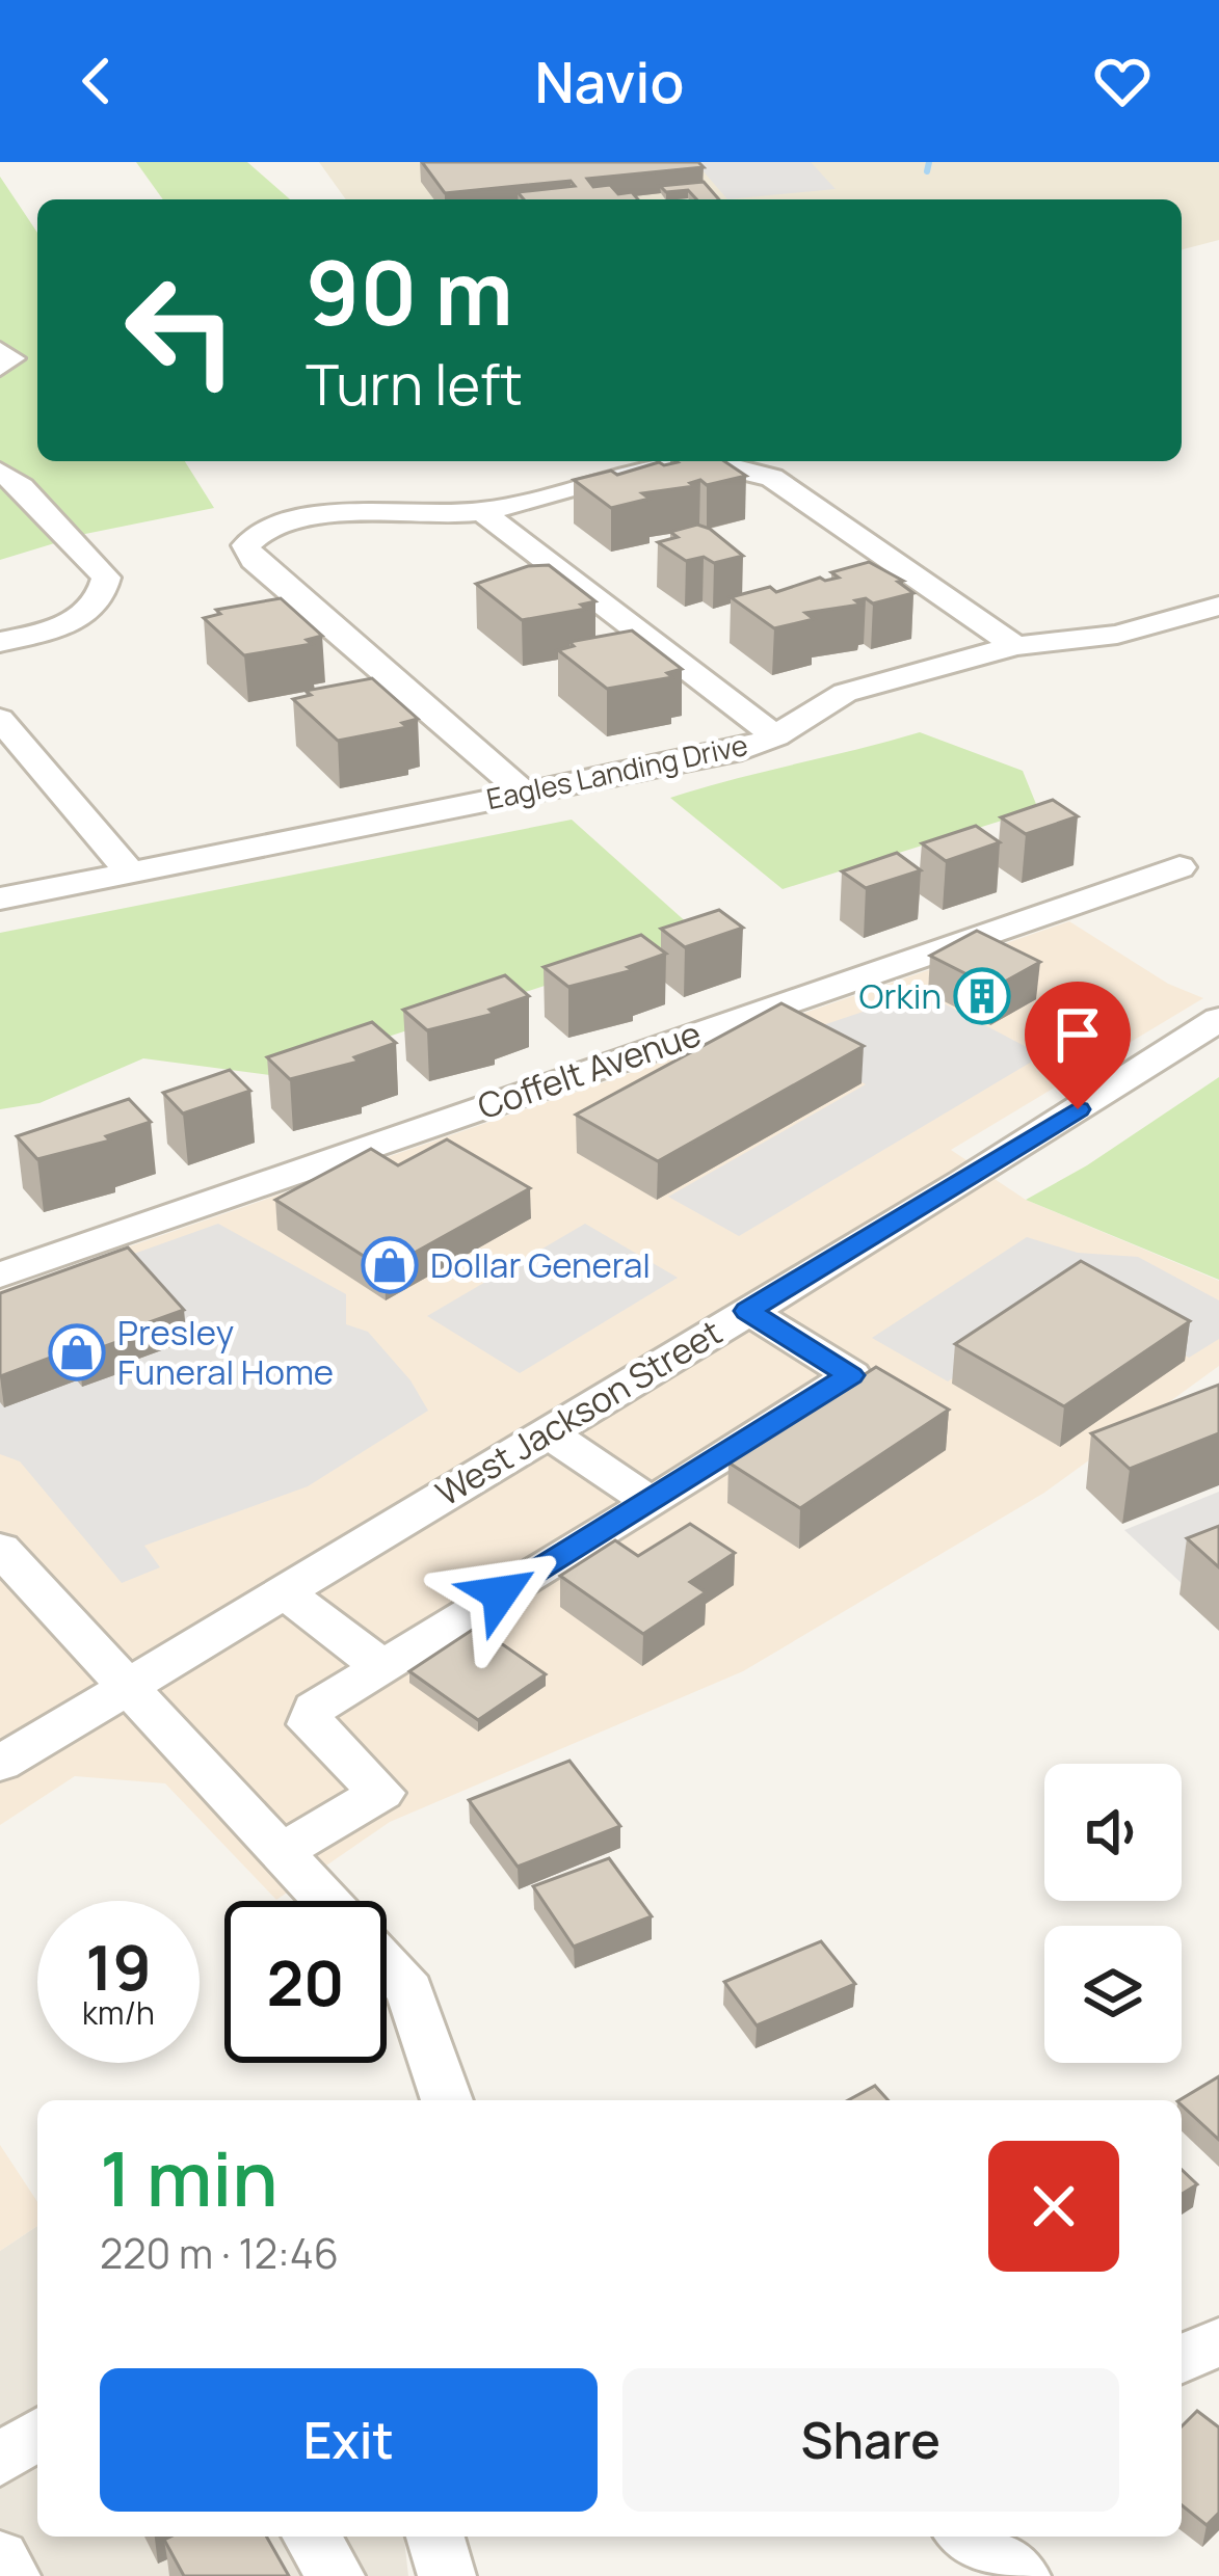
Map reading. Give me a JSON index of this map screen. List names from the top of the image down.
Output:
{
  "streets": {
    "street": ["Eagles Landing Drive", "Coffelt Avenue", "West Jackson Street"]
  },
  "places": {
    "building": ["Orkin"],
    "shop": ["Dollar General", "Presley Funeral Home"]
  },
  "page": {
    "header": "Navio",
    "turn": ["90 m", "Turn left"],
    "speed": "19 km/h",
    "limit": "20",
    "heading": ["1 min", "220 m · 12:46"],
    "buttons": ["Exit", "Share"]
  }
}
